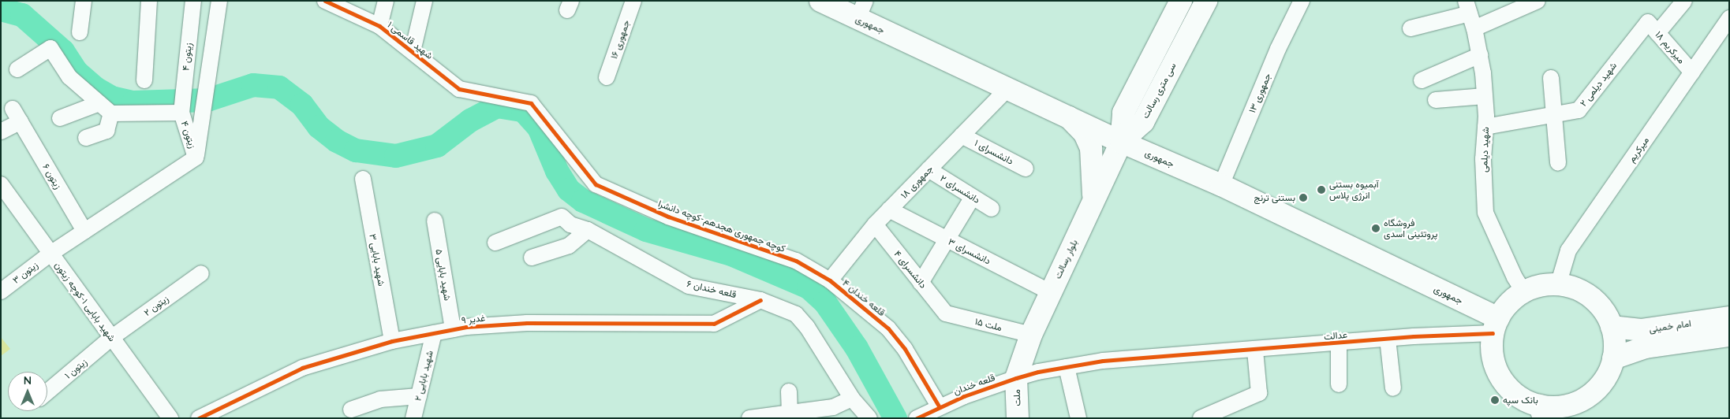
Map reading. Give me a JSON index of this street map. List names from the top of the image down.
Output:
{
  "streets": {
    "main road": [
      "جمهوری",
      "سی متری رسالت",
      "بلوار رسالت",
      "امام خمینی",
      "ملت"
    ],
    "street": [
      "۱۶ جمهوری",
      "۱ شهید قاسمی",
      "۱۸ میرکریم",
      "زیتون ۴",
      "۲ شهید دیلمی",
      "۱۳ جمهوری",
      "۴ زیتون",
      "شهید دیلمی",
      "میرکریم",
      "۱ دانشسرای",
      "۶ زیتون",
      "جمهوری ۱۸",
      "۲ دانشسرای",
      "کوچه جمهوری هجدهم-کوچه دانشرا",
      "۳ دانشسرای",
      "۳ شهید بابایی",
      "۴ دانشسرای",
      "۳ زیتون",
      "۵ شهید بابایی",
      "۶ قلعه خندان",
      "۴ قلعه خندان",
      "شهید بابایی ۱-کوچه زیتون",
      "۲ زیتون",
      "غدیر ۹",
      "۱۵ ملت",
      "عدالت",
      "۱ زیتون",
      "۲ شهید بابایی",
      "قلعه خندان"
    ]
  },
  "crossings": [
    ["جمهوری", "سی متری رسالت"],
    ["جمهوری", "۱۳ جمهوری"],
    ["جمهوری", "شهید دیلمی"],
    ["جمهوری", "میرکریم"],
    ["جمهوری", "جمهوری ۱۸"],
    ["جمهوری", "بلوار رسالت"],
    ["جمهوری", "امام خمینی"],
    ["جمهوری", "عدالت"],
    ["۱ شهید قاسمی", "کوچه جمهوری هجدهم-کوچه دانشرا"],
    ["۱۸ میرکریم", "۲ شهید دیلمی"],
    ["۱۸ میرکریم", "میرکریم"],
    ["زیتون ۴", "۴ زیتون"],
    ["۲ شهید دیلمی", "شهید دیلمی"],
    ["سی متری رسالت", "بلوار رسالت"],
    ["۴ زیتون", "۶ زیتون"],
    ["۴ زیتون", "۳ زیتون"],
    ["۴ زیتون", "شهید بابایی ۱-کوچه زیتون"],
    ["شهید دیلمی", "میرکریم"],
    ["شهید دیلمی", "امام خمینی"],
    ["شهید دیلمی", "عدالت"],
    ["میرکریم", "امام خمینی"],
    ["میرکریم", "عدالت"],
    ["۱ دانشسرای", "جمهوری ۱۸"],
    ["جمهوری ۱۸", "۲ دانشسرای"],
    ["جمهوری ۱۸", "کوچه جمهوری هجدهم-کوچه دانشرا"],
    ["جمهوری ۱۸", "۳ دانشسرای"],
    ["جمهوری ۱۸", "۴ دانشسرای"],
    ["جمهوری ۱۸", "۴ قلعه خندان"],
    ["کوچه جمهوری هجدهم-کوچه دانشرا", "۴ قلعه خندان"],
    ["۳ دانشسرای", "بلوار رسالت"],
    ["بلوار رسالت", "۱۵ ملت"],
    ["بلوار رسالت", "عدالت"],
    ["بلوار رسالت", "قلعه خندان"],
    ["بلوار رسالت", "ملت"],
    ["۳ شهید بابایی", "غدیر ۹"],
    ["۴ دانشسرای", "۱۵ ملت"],
    ["۳ زیتون", "شهید بابایی ۱-کوچه زیتون"],
    ["۵ شهید بابایی", "غدیر ۹"],
    ["۶ قلعه خندان", "غدیر ۹"],
    ["۴ قلعه خندان", "قلعه خندان"],
    ["شهید بابایی ۱-کوچه زیتون", "۲ زیتون"],
    ["شهید بابایی ۱-کوچه زیتون", "۱ زیتون"],
    ["۲ زیتون", "۱ زیتون"],
    ["غدیر ۹", "۲ شهید بابایی"],
    ["امام خمینی", "عدالت"],
    ["عدالت", "قلعه خندان"],
    ["عدالت", "ملت"],
    ["قلعه خندان", "ملت"]
  ],
  "places": [
    "آبمیوه بستنی انرژی پلاس",
    "بستنی ترنج",
    "فروشگاه پروتئینی اسدی",
    "بانک سپه"
  ],
  "north": "top"
}
